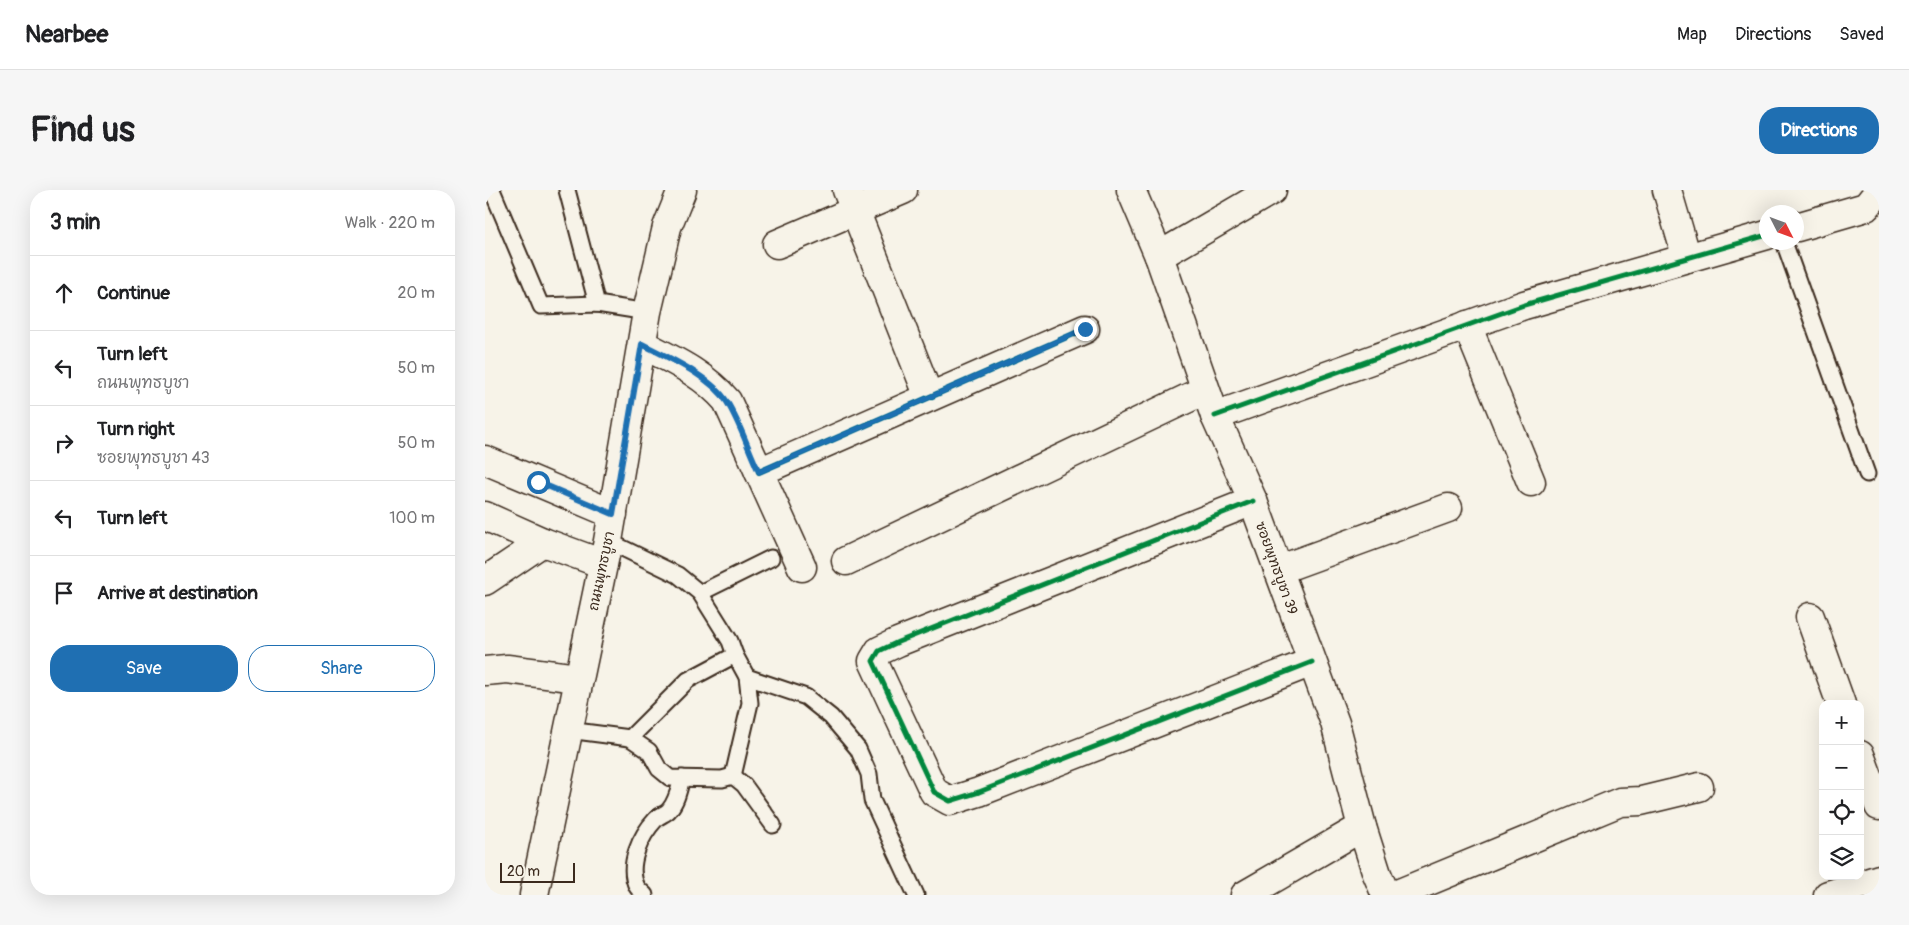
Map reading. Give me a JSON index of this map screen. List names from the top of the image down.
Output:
{
  "streets": {
    "street": ["ซอยพุทธบูชา 39", "ถนนพุทธบูชา"]
  },
  "scale_bar": "20 m",
  "north": "bottom right",
  "page": {
    "header": "Nearbee",
    "nav": ["Map", "Directions", "Saved"],
    "buttons": [
      "Directions",
      ["Save", "Share"]
    ],
    "title": "Find us",
    "heading": ["3 min", "Walk · 220 m"],
    "list": [
      ["Continue", "20 m"],
      ["Turn left", "ถนนพุทธบูชา", "50 m"],
      ["Turn right", "ซอยพุทธบูชา 43", "50 m"],
      ["Turn left", "100 m"],
      "Arrive at destination"
    ],
    "map_buttons": ["+", "−"],
    "scale": "20 m"
  }
}
